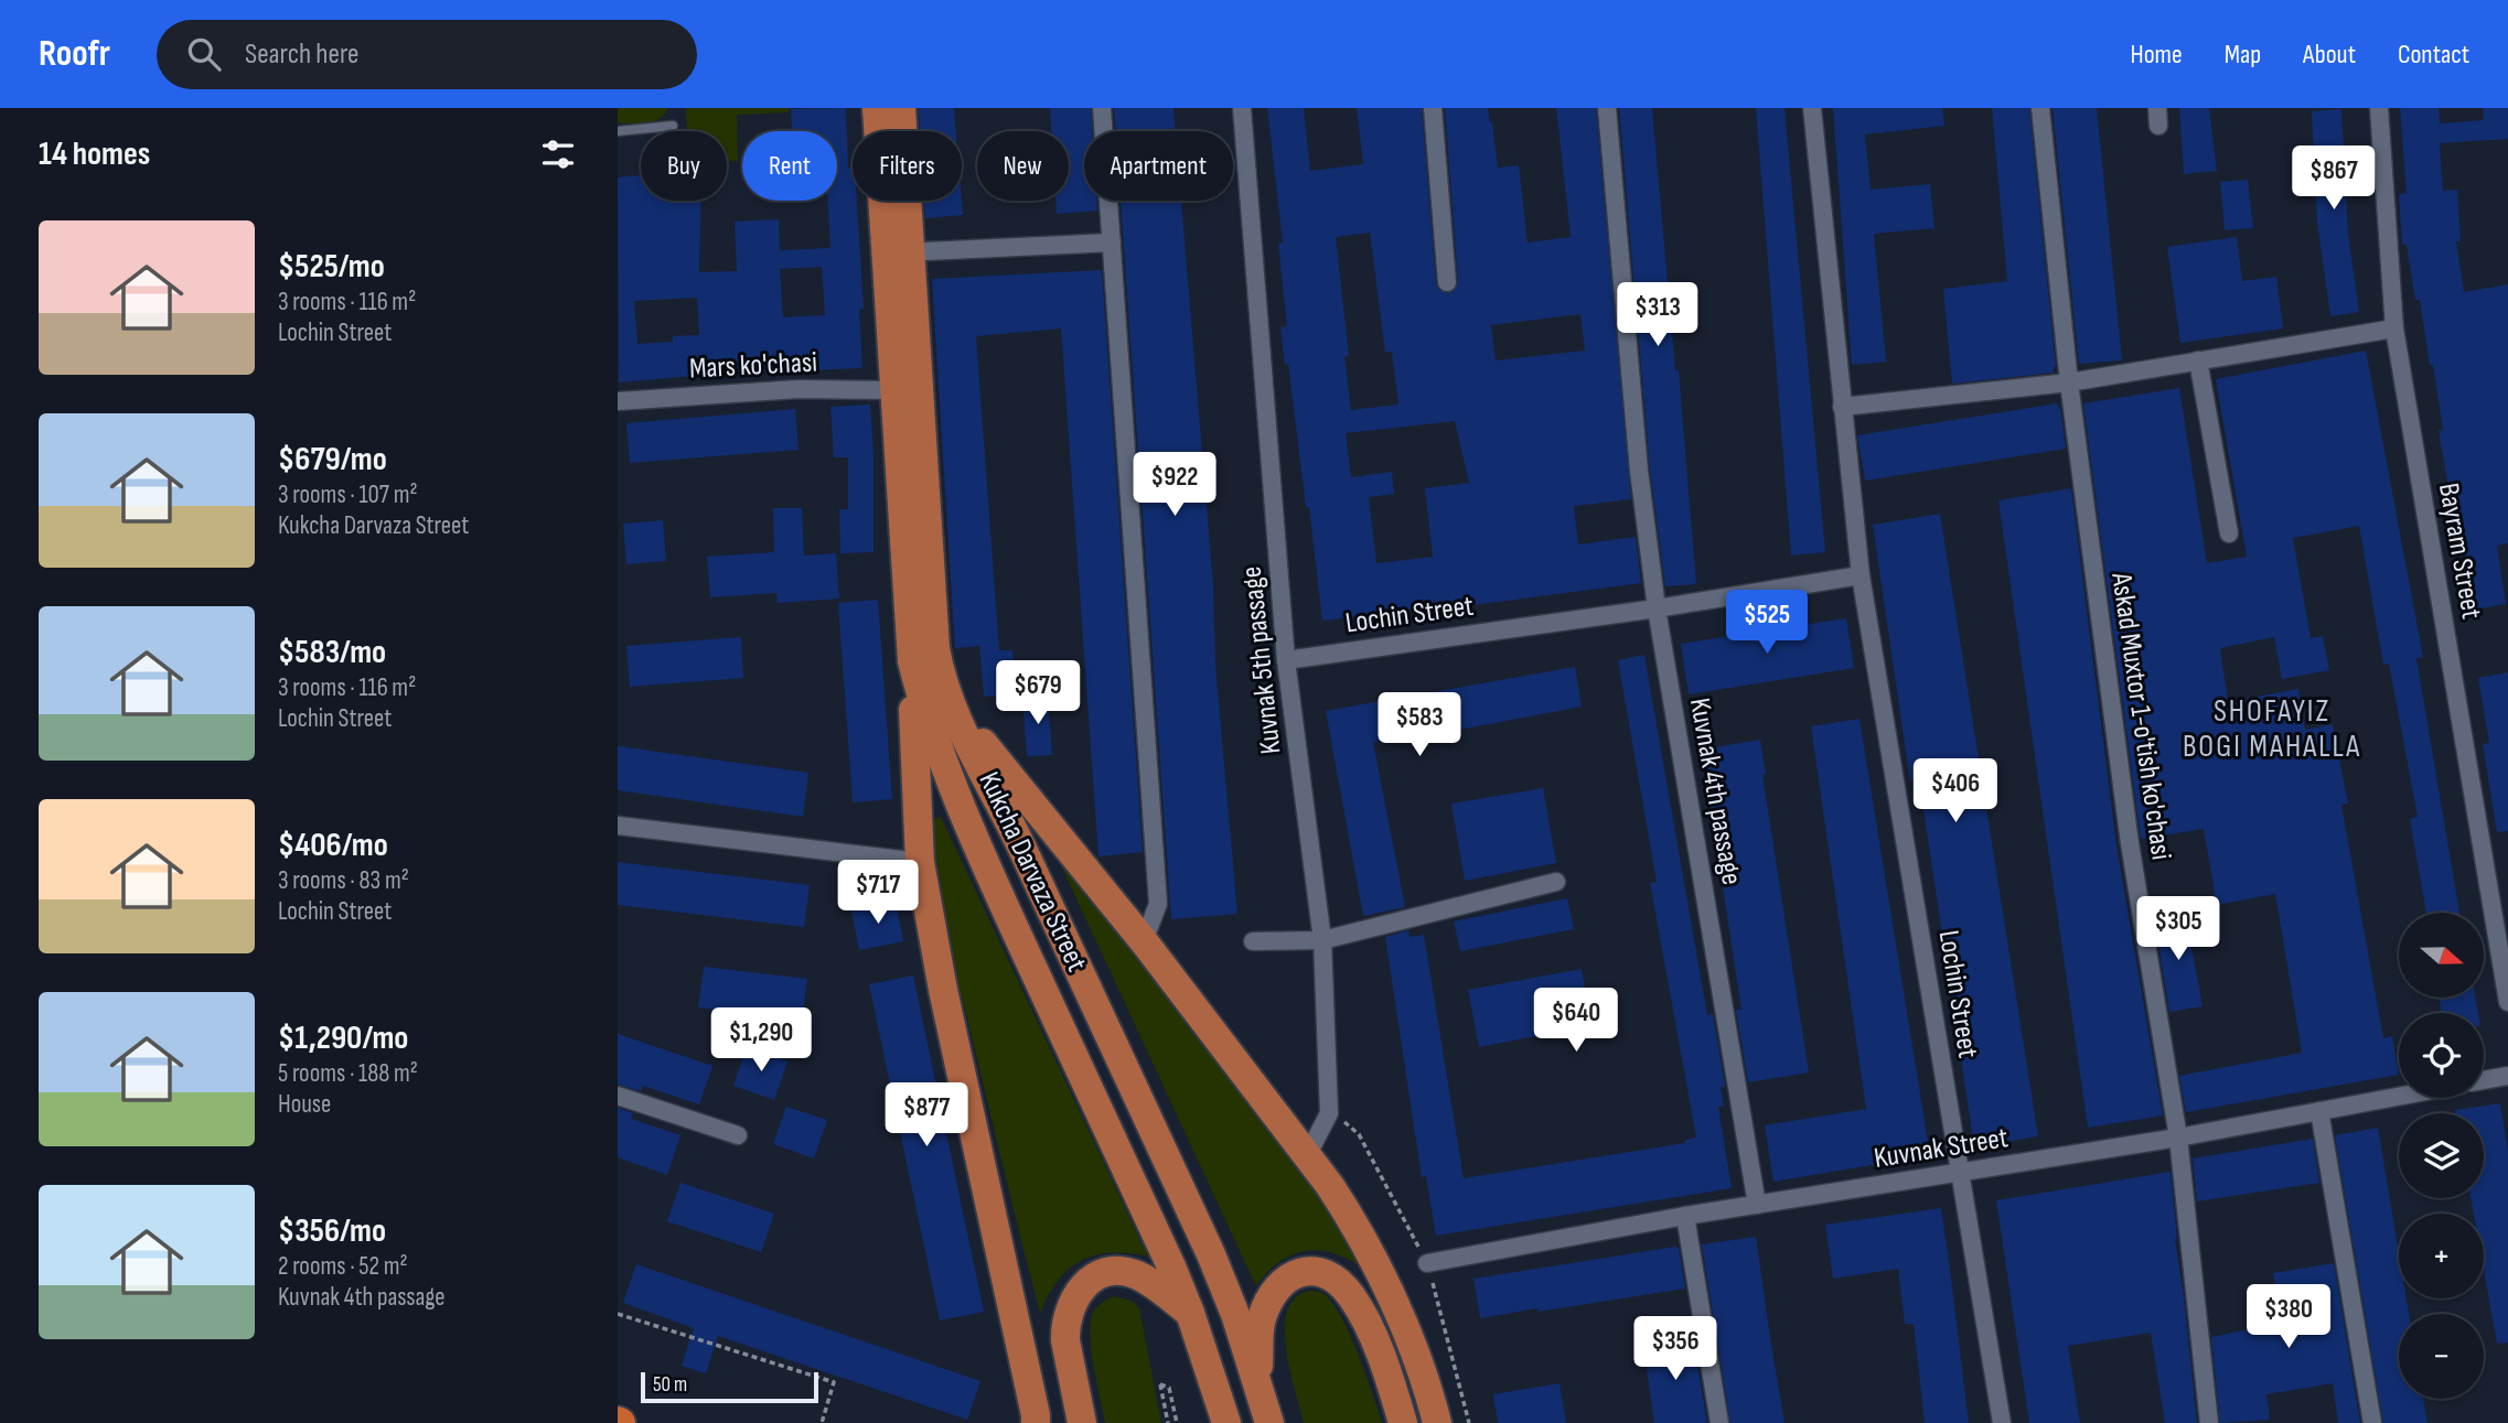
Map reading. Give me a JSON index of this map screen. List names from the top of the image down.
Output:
{
  "streets": {
    "main road": ["Kukcha Darvaza Street"],
    "street": [
      "Mars ko'chasi",
      "Bayram Street",
      "Lochin Street",
      "Kuvnak 5th passage",
      "Askad Muxtor 1-o'tish ko'chasi",
      "Kuvnak 4th passage",
      "Kuvnаk Street"
    ]
  },
  "crossings": [
    ["Mars ko'chasi", "Kukcha Darvaza Street"],
    ["Lochin Street", "Kuvnak 5th passage"],
    ["Lochin Street", "Kuvnak 4th passage"],
    ["Lochin Street", "Kuvnаk Street"],
    ["Askad Muxtor 1-o'tish ko'chasi", "Kuvnаk Street"],
    ["Kuvnak 4th passage", "Kuvnаk Street"]
  ],
  "districts": ["SHOFAYIZ BOGI MAHALLA"],
  "scale_bar": "50 m",
  "north": "right",
  "page": {
    "header": "Roofr",
    "search": "Search here",
    "nav": [
      "Home",
      "Map",
      "About",
      "Contact"
    ],
    "heading": "14 homes",
    "chip": [
      "Buy",
      "Rent",
      "Filters",
      "New",
      "Apartment"
    ],
    "price": [
      "$867",
      "$313",
      "$922",
      "$525",
      "$679",
      "$583",
      "$406",
      "$717",
      "$305",
      "$640",
      "$1,290",
      "$877",
      "$380",
      "$356"
    ],
    "list": [
      {
        "name": "$525/mo",
        "note": "3 rooms · 116 m² · Lochin Street"
      },
      {
        "name": "$679/mo",
        "note": "3 rooms · 107 m² · Kukcha Darvaza Street"
      },
      {
        "name": "$583/mo",
        "note": "3 rooms · 116 m² · Lochin Street"
      },
      {
        "name": "$406/mo",
        "note": "3 rooms · 83 m² · Lochin Street"
      },
      {
        "name": "$1,290/mo",
        "note": "5 rooms · 188 m² · House"
      },
      {
        "name": "$356/mo",
        "note": "2 rooms · 52 m² · Kuvnak 4th passage"
      }
    ],
    "map_buttons": ["+", "−"],
    "scale": "50 m"
  }
}
